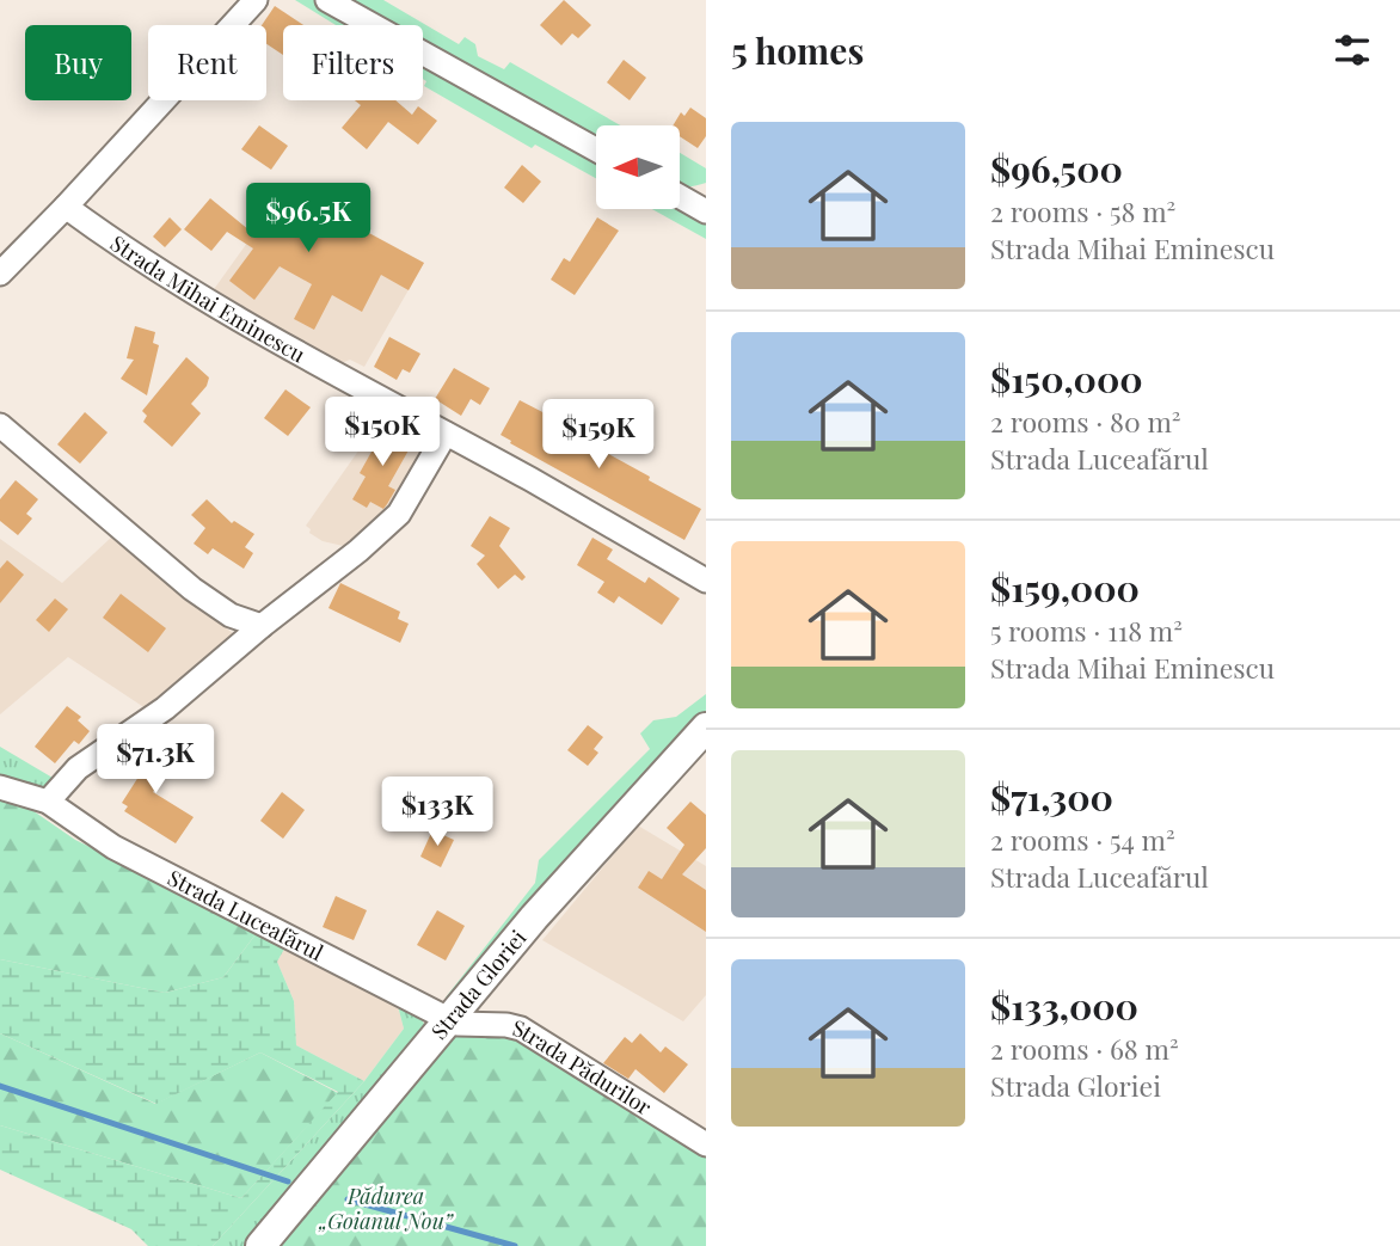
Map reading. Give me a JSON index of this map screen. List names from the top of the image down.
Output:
{
  "streets": {
    "street": [
      "Strada Mihai Eminescu",
      "Strada Luceafărul",
      "Strada Gloriei",
      "Strada Pădurilor"
    ]
  },
  "crossings": [
    ["Strada Luceafărul", "Strada Gloriei"],
    ["Strada Luceafărul", "Strada Pădurilor"],
    ["Strada Gloriei", "Strada Pădurilor"]
  ],
  "parks": ["Pădurea „Goianul Nou”"],
  "north": "left",
  "page": {
    "heading": "5 homes",
    "chip": ["Buy", "Rent", "Filters"],
    "list": [
      {
        "name": "$96,500",
        "note": "2 rooms · 58 m² · Strada Mihai Eminescu"
      },
      {
        "name": "$150,000",
        "note": "2 rooms · 80 m² · Strada Luceafărul"
      },
      {
        "name": "$159,000",
        "note": "5 rooms · 118 m² · Strada Mihai Eminescu"
      },
      {
        "name": "$71,300",
        "note": "2 rooms · 54 m² · Strada Luceafărul"
      },
      {
        "name": "$133,000",
        "note": "2 rooms · 68 m² · Strada Gloriei"
      }
    ],
    "price": [
      "$96.5K",
      "$150K",
      "$159K",
      "$71.3K",
      "$133K"
    ]
  }
}
